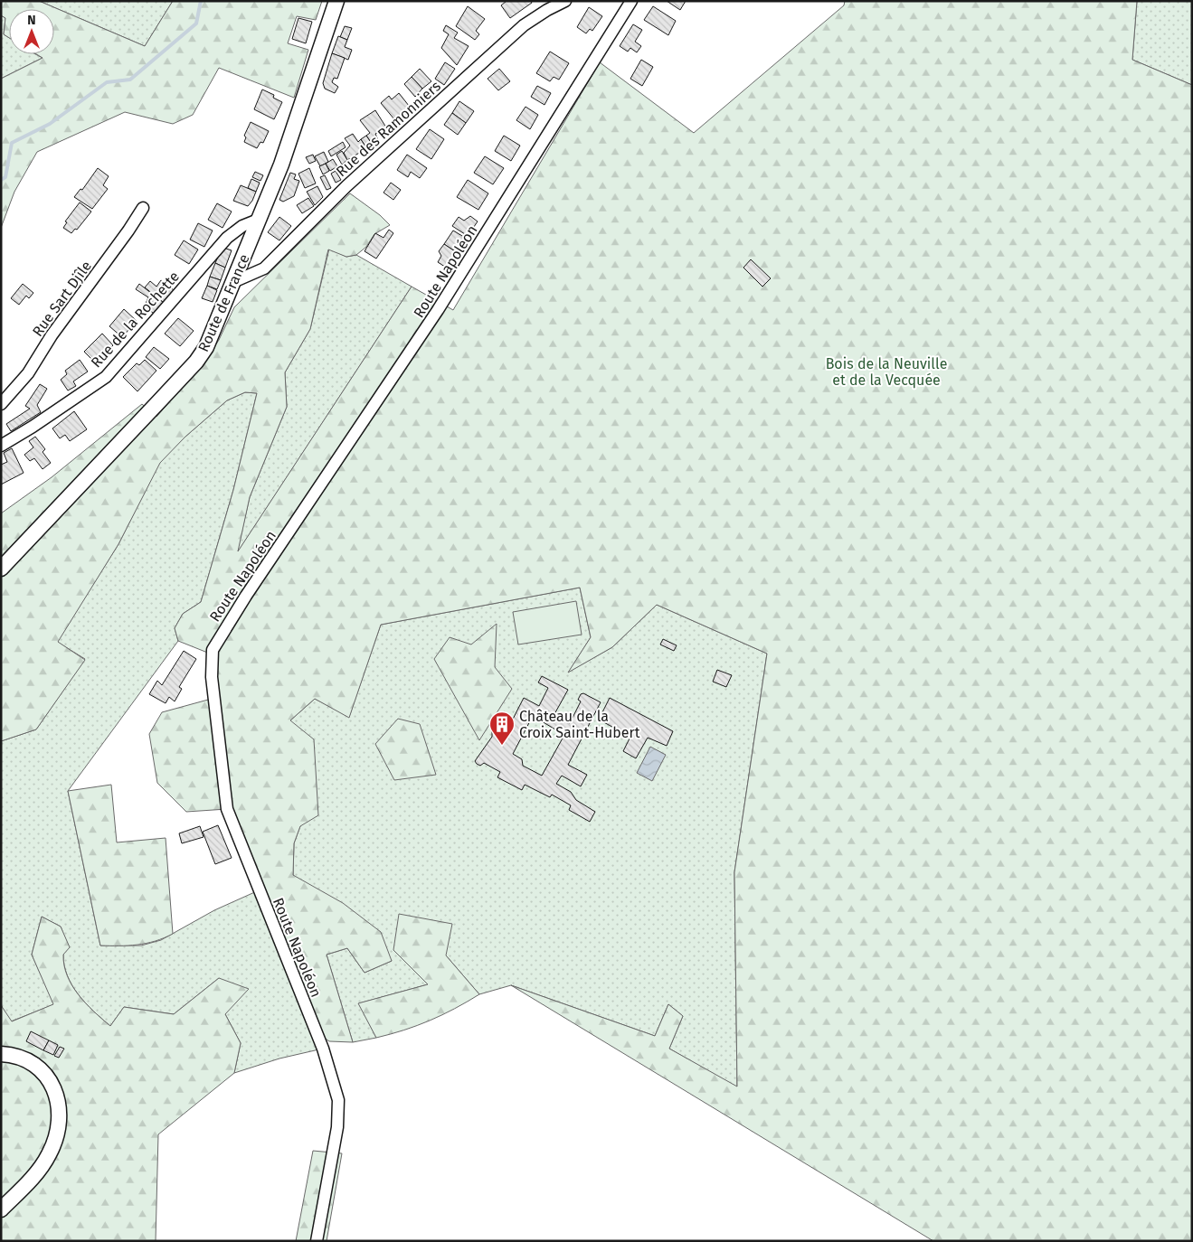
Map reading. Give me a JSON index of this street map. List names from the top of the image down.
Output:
{
  "streets": {
    "main road": ["Route de France"],
    "street": [
      "Rue des Ramonniers",
      "Route Napoléon",
      "Rue Sart Djîle",
      "Rue de la Rochette"
    ]
  },
  "crossings": [
    ["Rue des Ramonniers", "Route de France"],
    ["Route de France", "Rue de la Rochette"]
  ],
  "parks": ["Bois de la Neuville et de la Vecquée"],
  "places": {
    "building": ["Château de la Croix Saint-Hubert"]
  },
  "north": "top"
}
